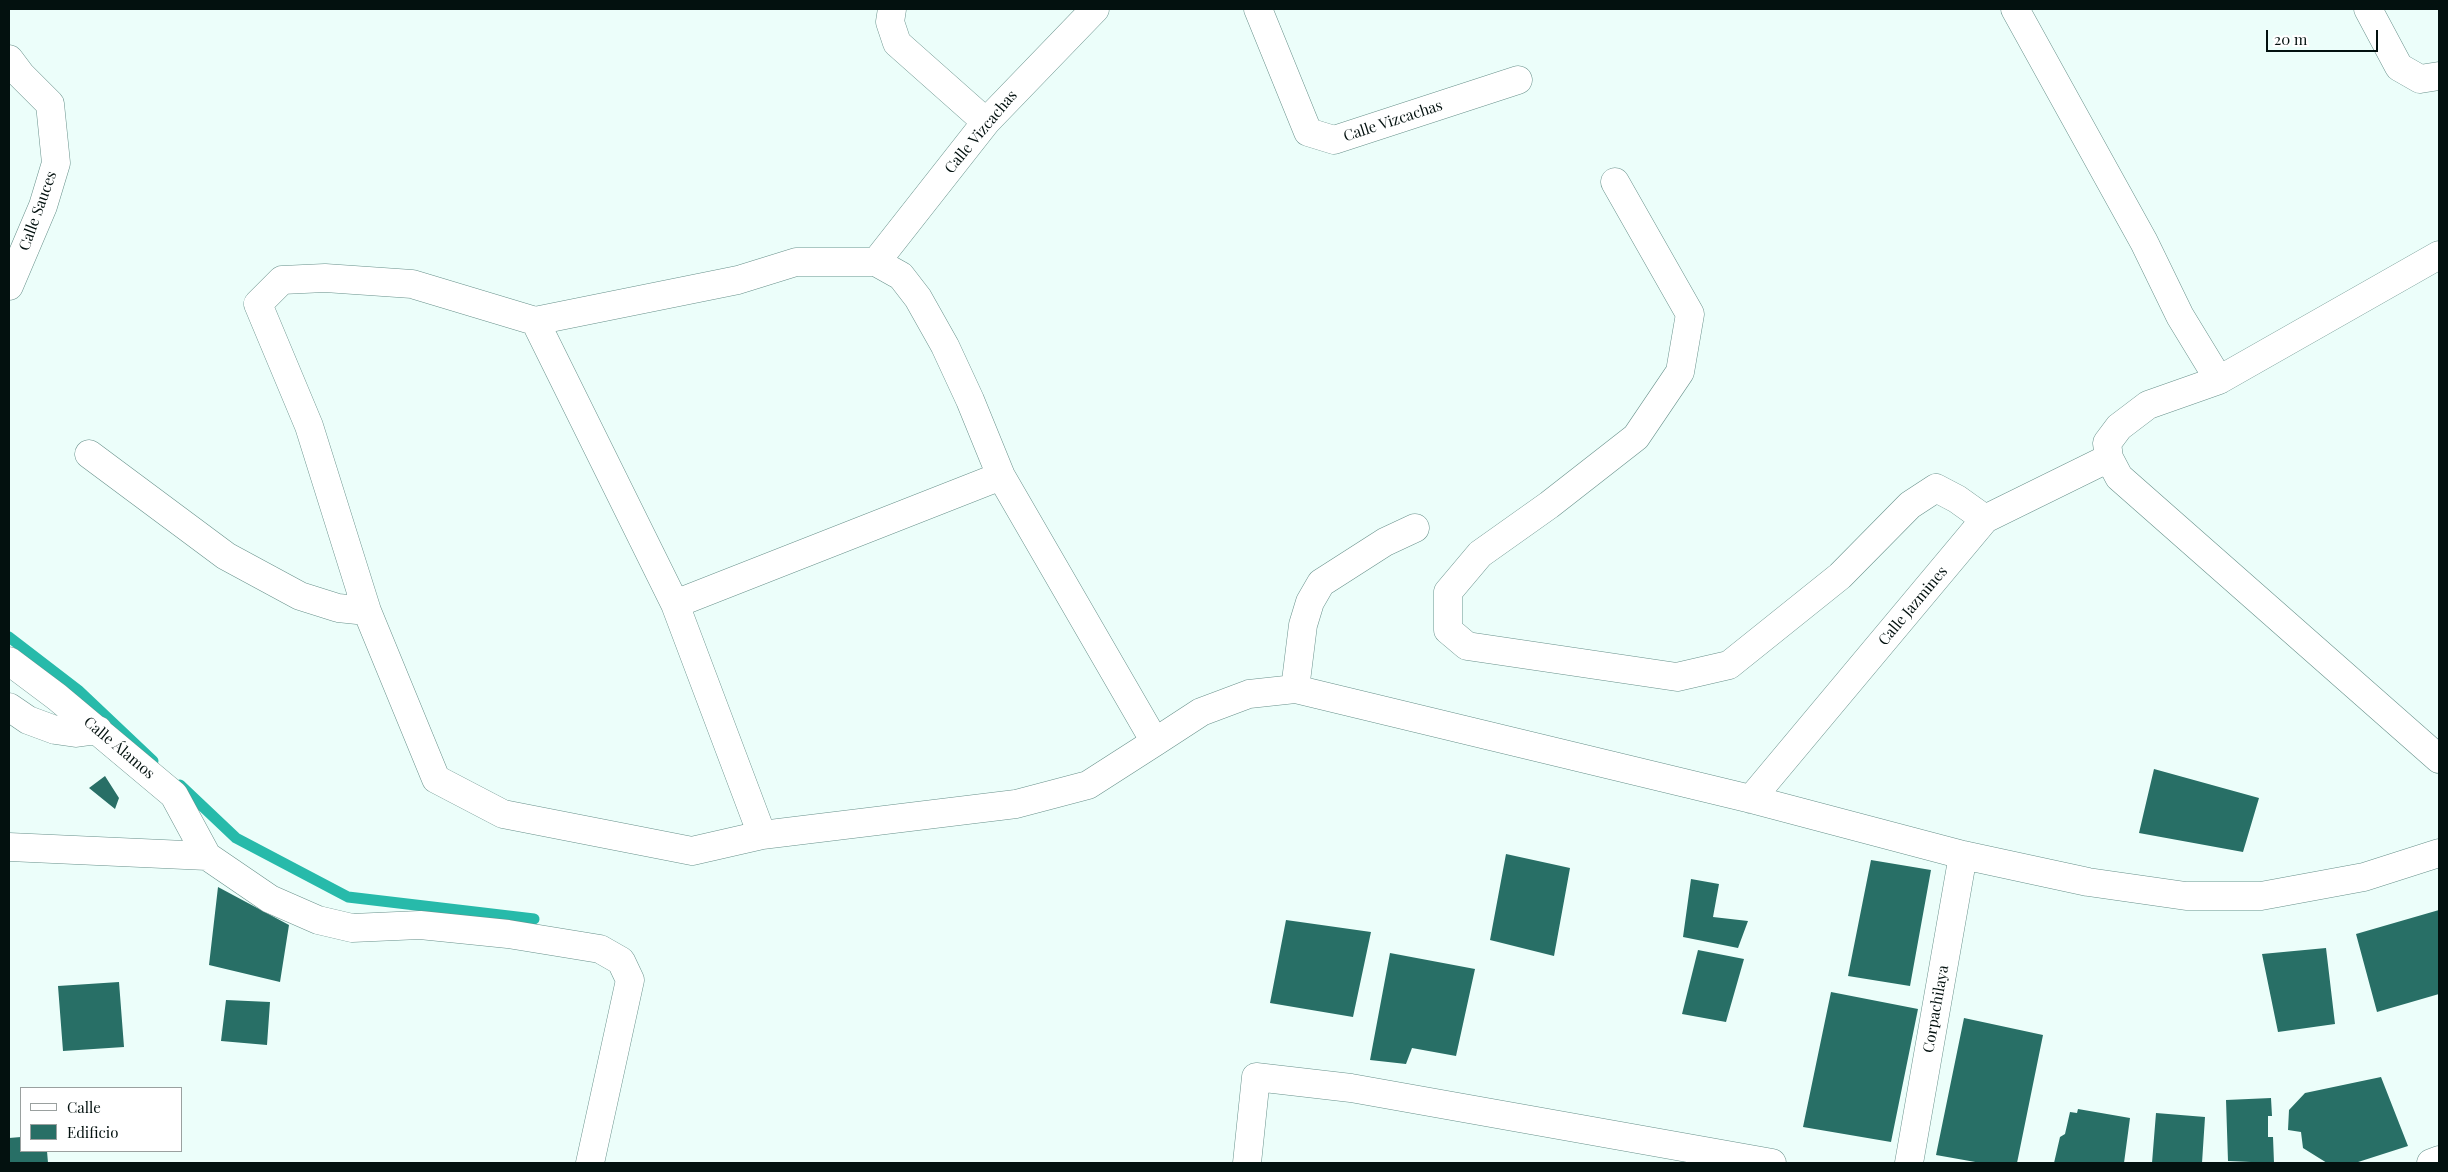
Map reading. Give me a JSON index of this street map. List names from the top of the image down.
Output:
{
  "streets": {
    "street": [
      "Calle Vizcachas",
      "Calle Sauces",
      "Calle Jazmines",
      "Calle Álamos",
      "Corpachilaya"
    ]
  },
  "legend": ["Calle", "Edificio"],
  "scale_bar": "20 m"
}
